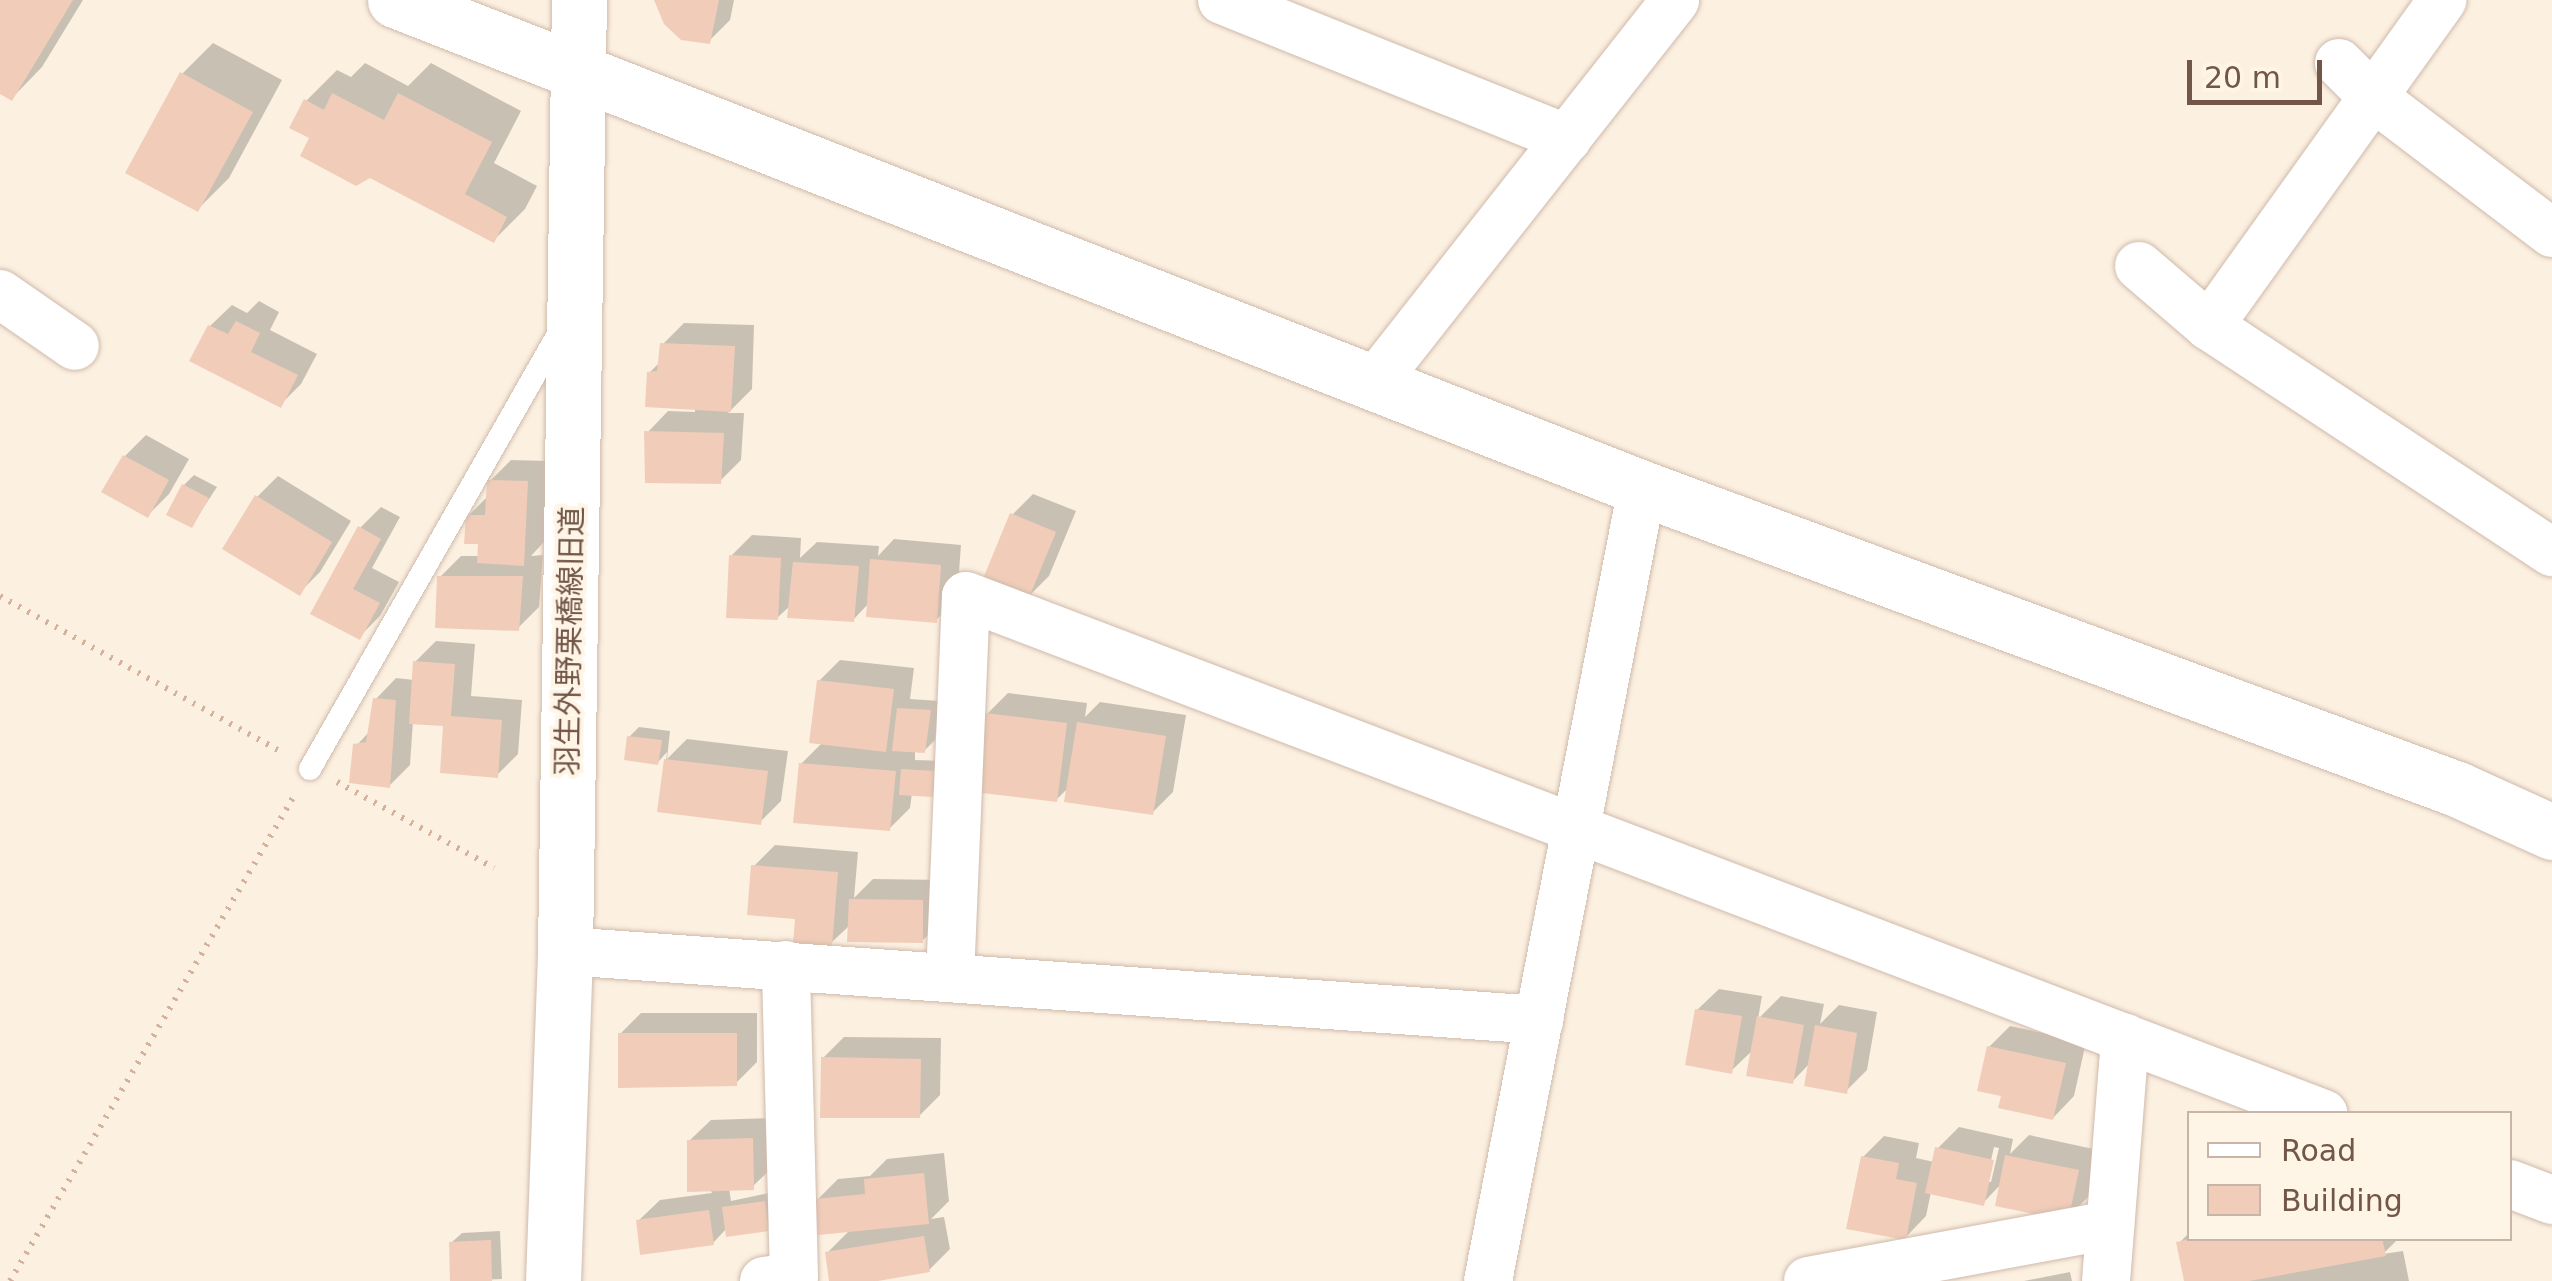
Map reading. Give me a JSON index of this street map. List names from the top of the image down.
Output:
{
  "streets": {
    "street": ["羽生外野栗橋線旧道"]
  },
  "legend": ["Road", "Building"],
  "scale_bar": "20 m"
}
